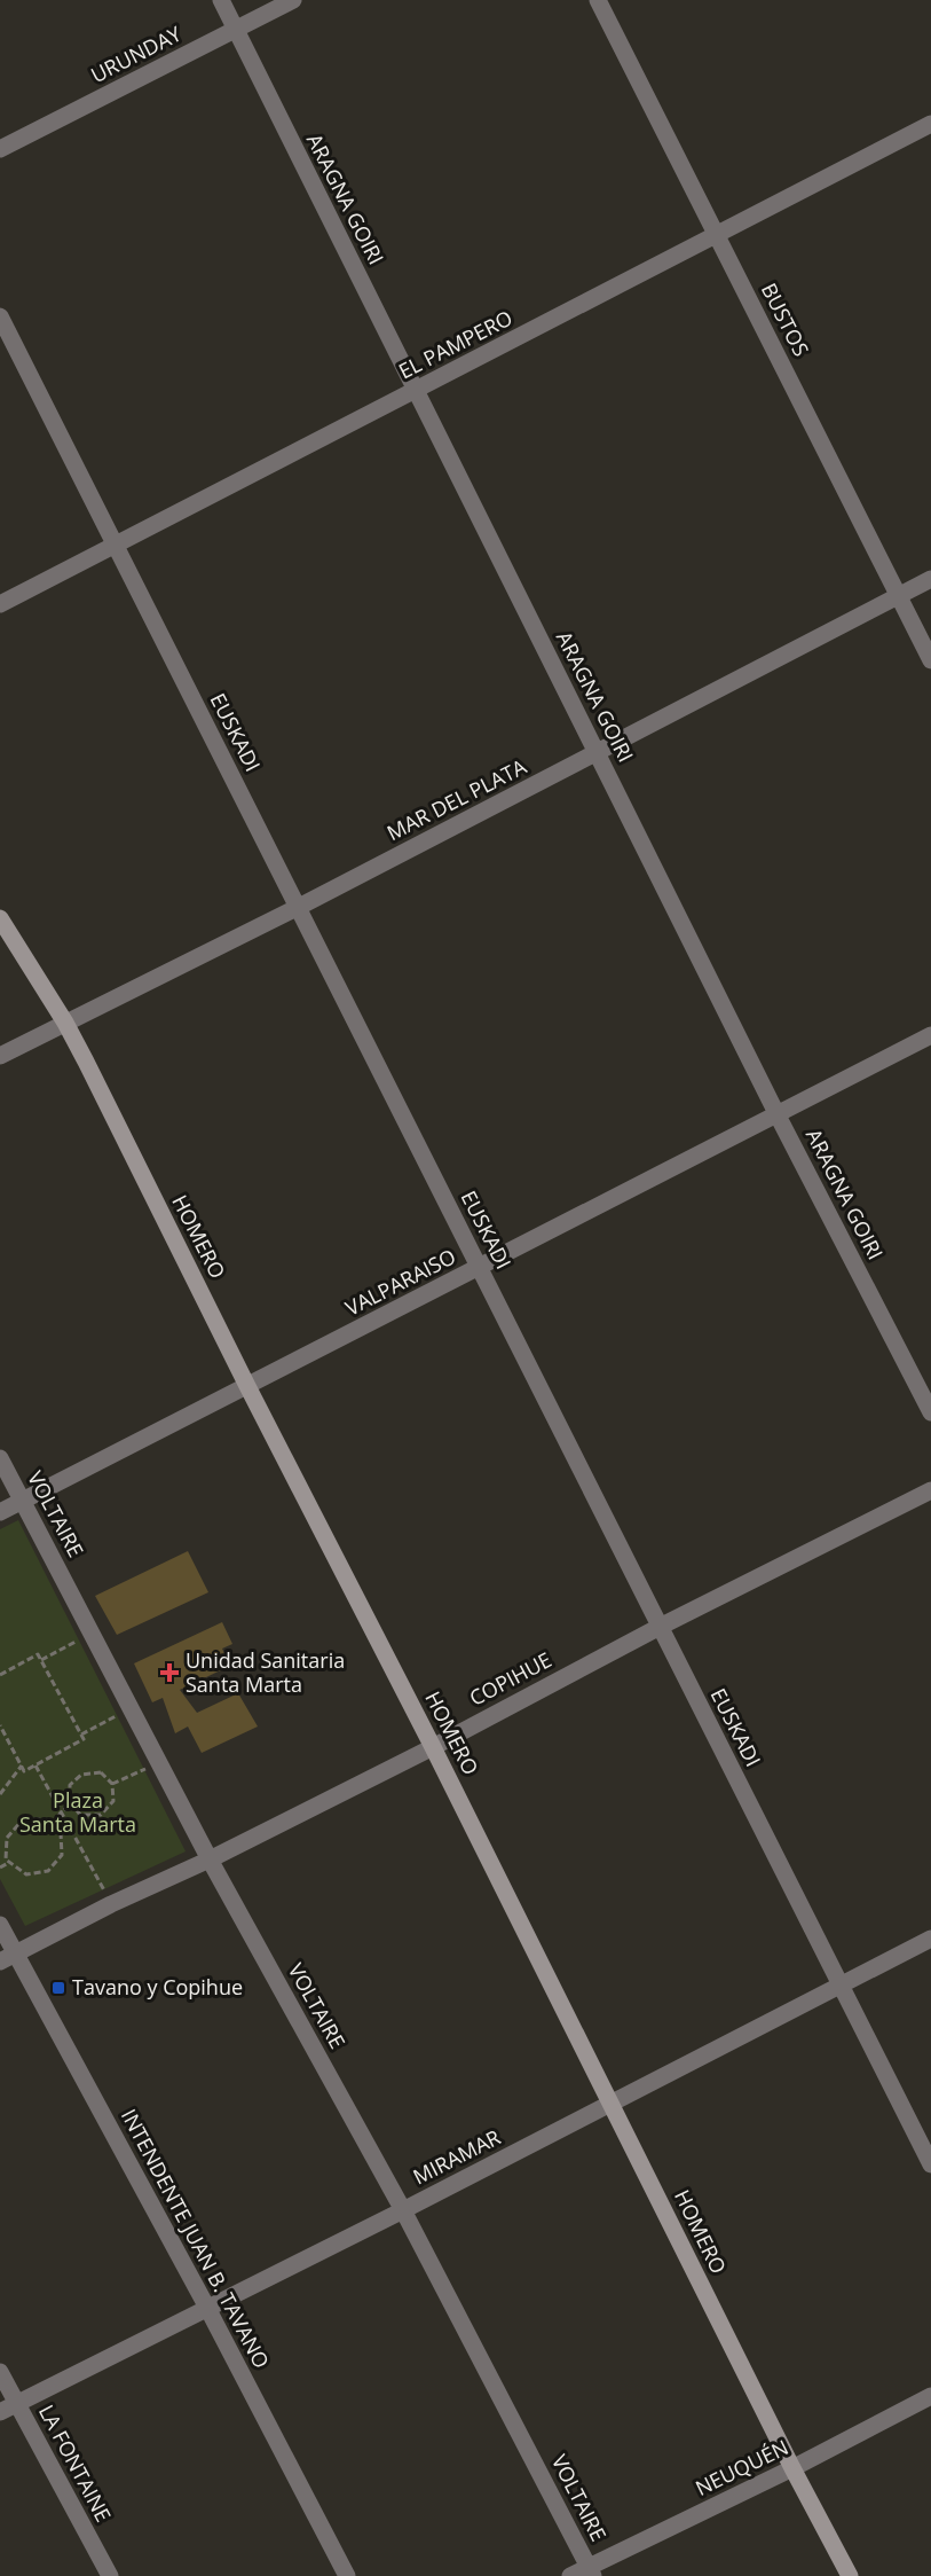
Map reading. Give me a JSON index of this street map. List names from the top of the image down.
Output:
{
  "streets": {
    "main road": ["HOMERO"],
    "street": [
      "URUNDAY",
      "ARAGNA GOIRI",
      "BUSTOS",
      "EL PAMPERO",
      "EUSKADI",
      "MAR DEL PLATA",
      "VALPARAISO",
      "VOLTAIRE",
      "COPIHUE",
      "MIRAMAR",
      "INTENDENTE JUAN B. TAVANO",
      "LA FONTAINE",
      "NEUQUÉN"
    ]
  },
  "crossings": [
    ["URUNDAY", "ARAGNA GOIRI"],
    ["ARAGNA GOIRI", "EL PAMPERO"],
    ["ARAGNA GOIRI", "MAR DEL PLATA"],
    ["ARAGNA GOIRI", "VALPARAISO"],
    ["BUSTOS", "EL PAMPERO"],
    ["BUSTOS", "MAR DEL PLATA"],
    ["EL PAMPERO", "EUSKADI"],
    ["EUSKADI", "MAR DEL PLATA"],
    ["EUSKADI", "VALPARAISO"],
    ["EUSKADI", "COPIHUE"],
    ["EUSKADI", "MIRAMAR"],
    ["MAR DEL PLATA", "HOMERO"],
    ["HOMERO", "VALPARAISO"],
    ["HOMERO", "COPIHUE"],
    ["HOMERO", "MIRAMAR"],
    ["HOMERO", "NEUQUÉN"],
    ["VALPARAISO", "VOLTAIRE"],
    ["VOLTAIRE", "COPIHUE"],
    ["VOLTAIRE", "MIRAMAR"],
    ["VOLTAIRE", "NEUQUÉN"],
    ["COPIHUE", "INTENDENTE JUAN B. TAVANO"],
    ["MIRAMAR", "INTENDENTE JUAN B. TAVANO"],
    ["MIRAMAR", "LA FONTAINE"]
  ],
  "parks": ["Plaza Santa Marta"],
  "places": {
    "health": ["Unidad Sanitaria Santa Marta"],
    "transit": ["Tavano y Copihue"]
  }
}
